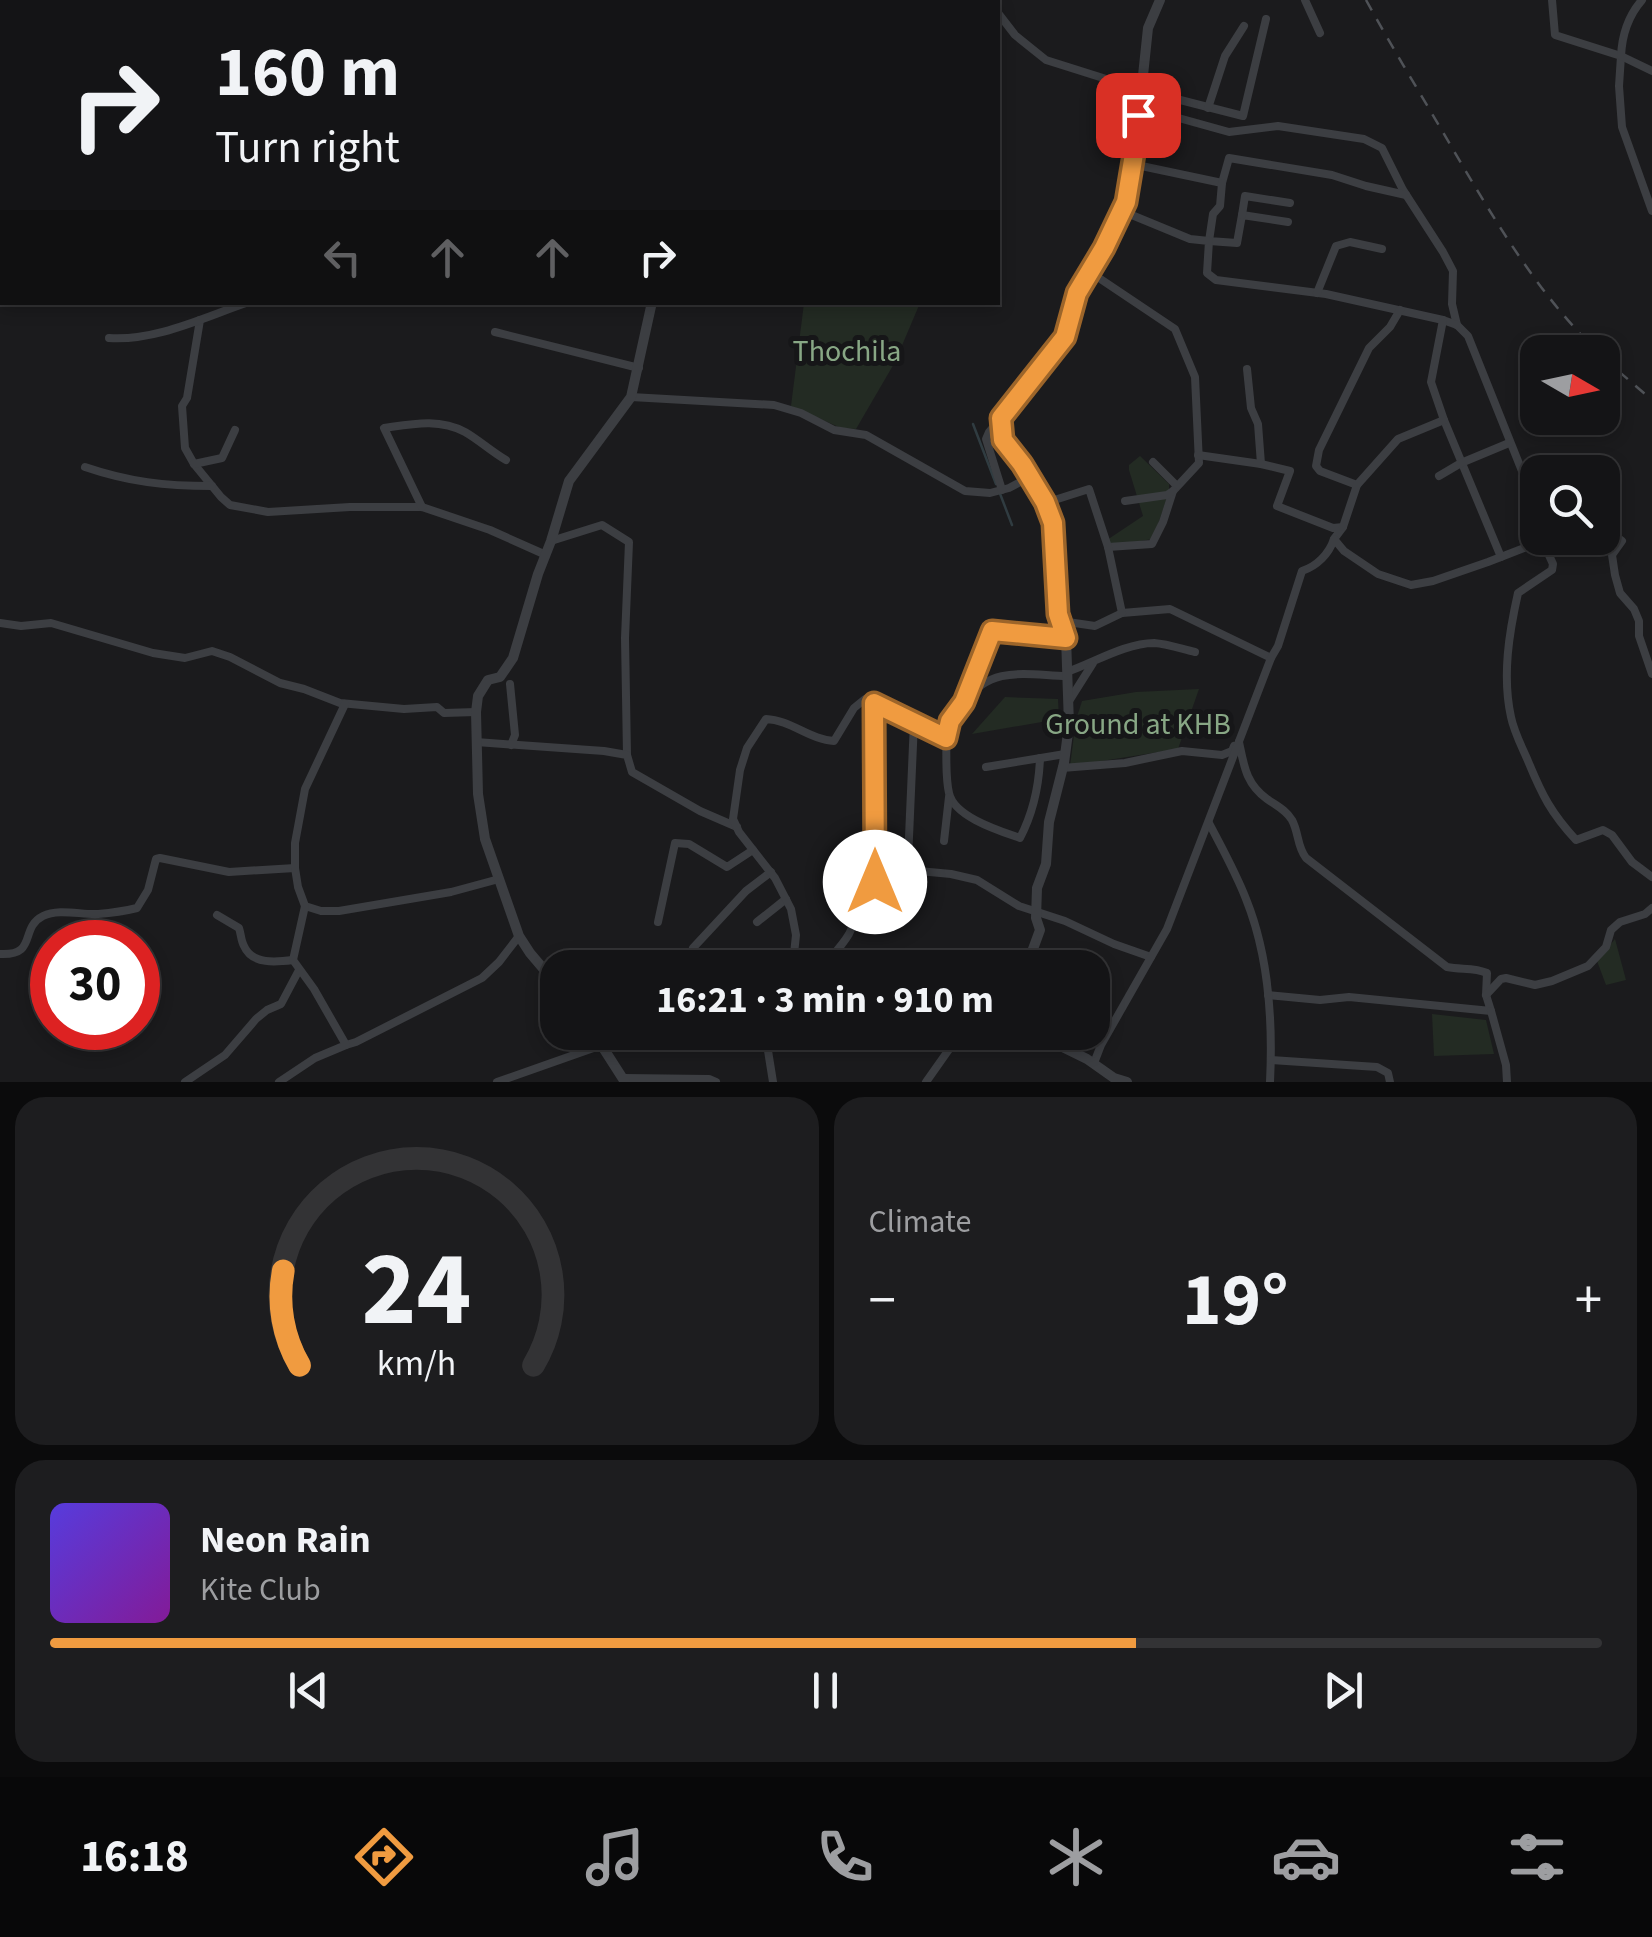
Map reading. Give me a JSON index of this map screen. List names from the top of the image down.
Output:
{
  "parks": ["Thochila", "Ground at KHB"],
  "north": "right",
  "page": {
    "turn": ["160 m", "Turn right"],
    "limit": "30",
    "trip": "16:21 · 3 min · 910 m",
    "tile": "Climate",
    "heat": ["−", "19°", "+"],
    "song": ["Neon Rain", "Kite Club"],
    "tabs": "16:18",
    "gauge": ["24", "km/h"]
  }
}
